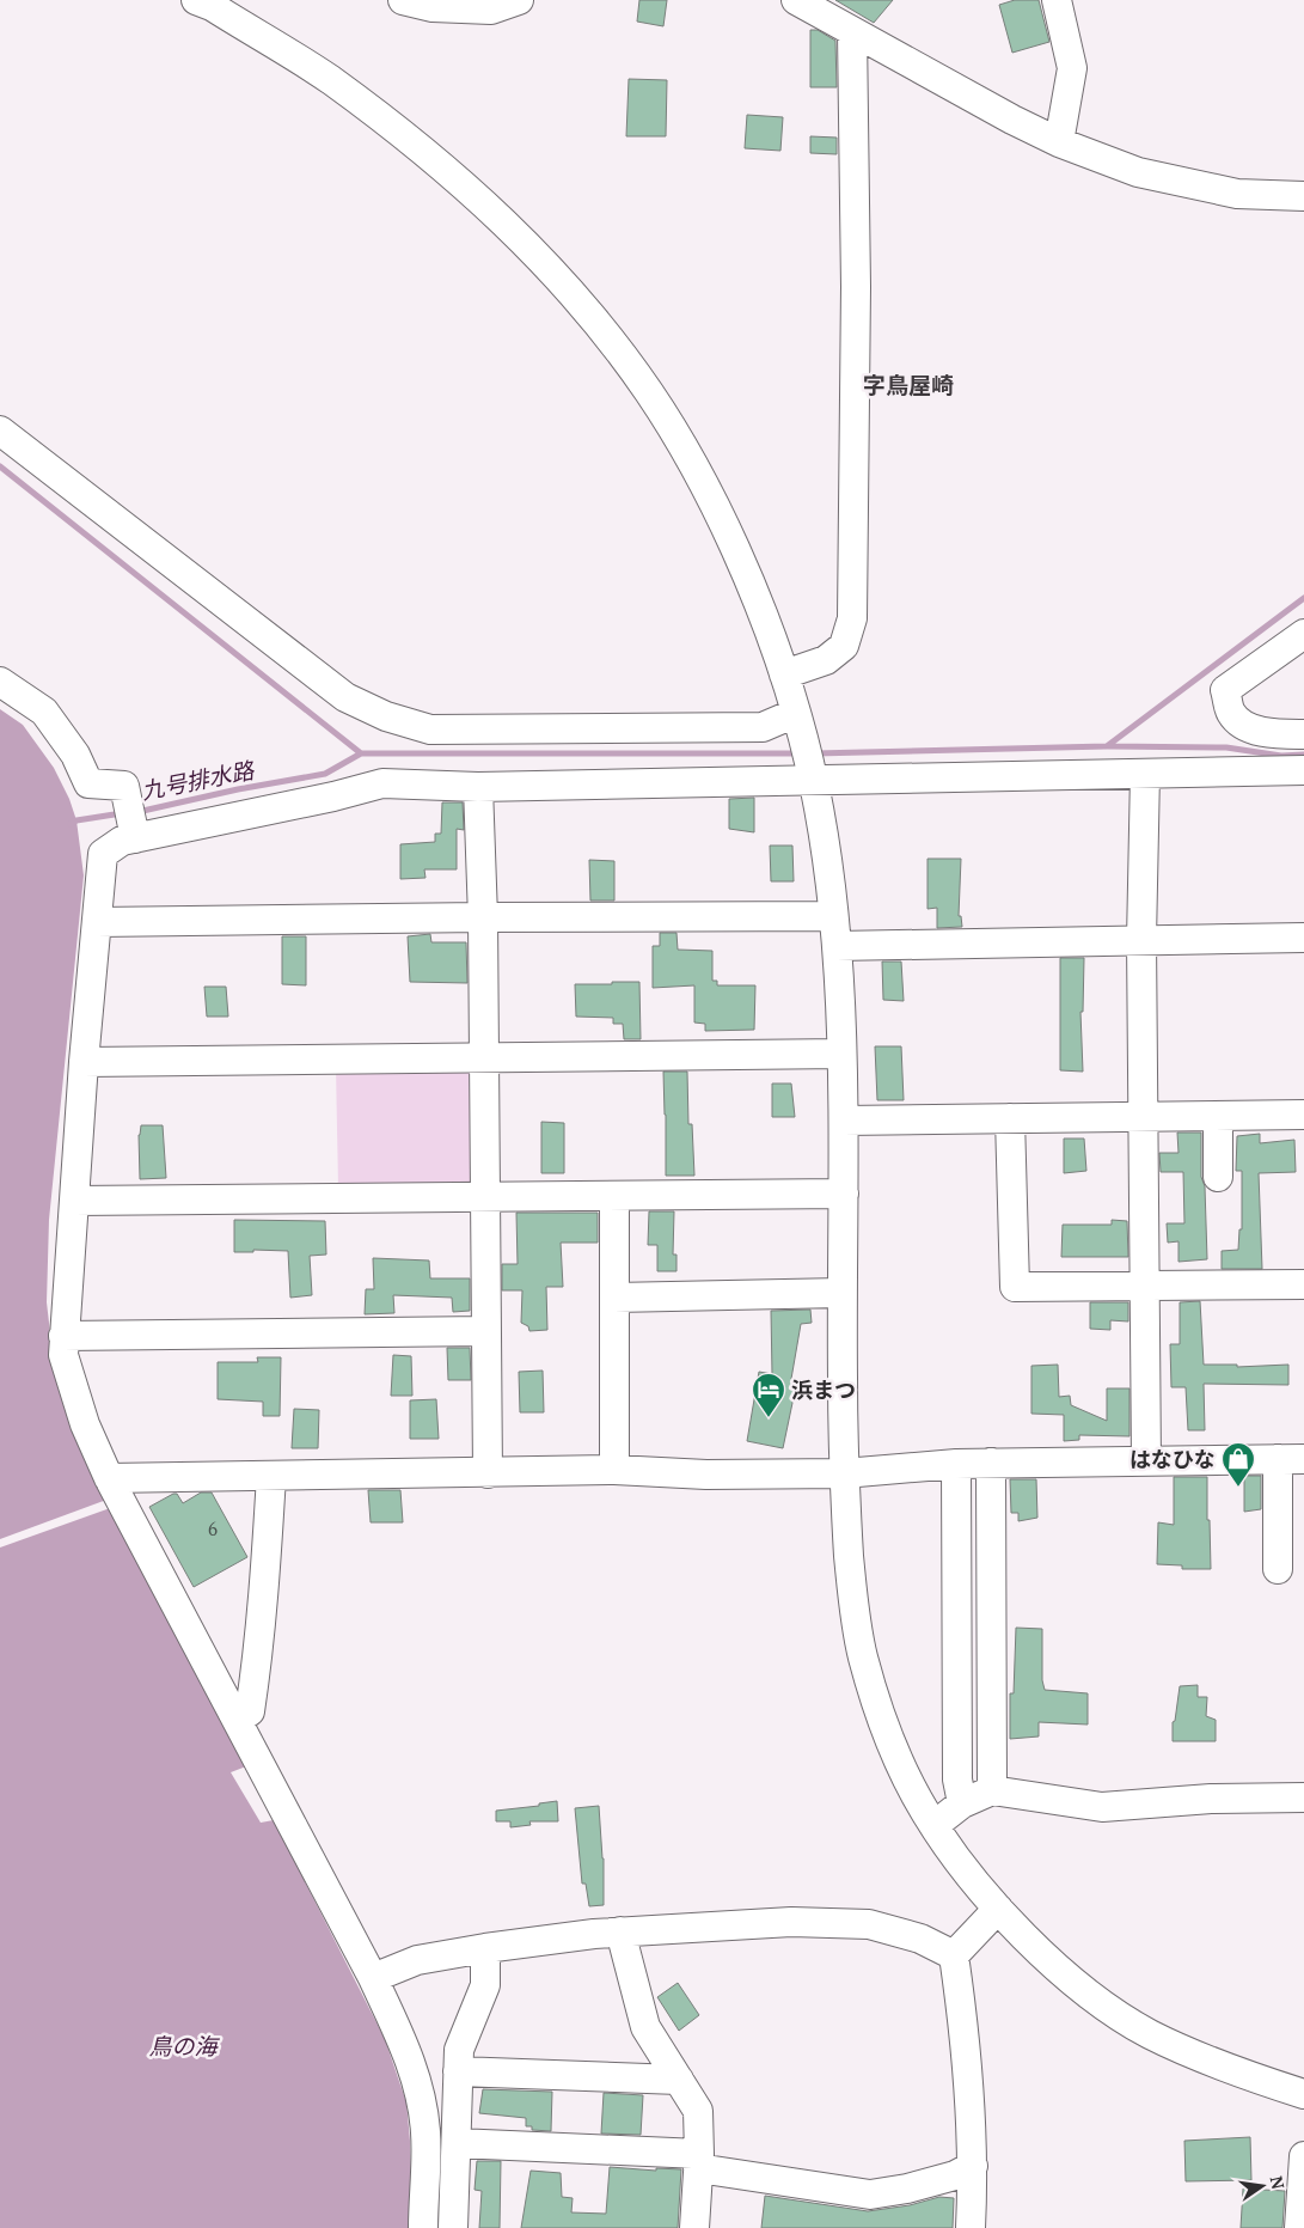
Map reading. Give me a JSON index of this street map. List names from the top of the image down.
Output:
{
  "districts": ["字鳥屋崎"],
  "water": ["九号排水路", "鳥の海"],
  "places": {
    "hotel": ["浜まつ"],
    "shop": ["はなひな"]
  },
  "house_numbers": ["6"],
  "north": "right"
}
